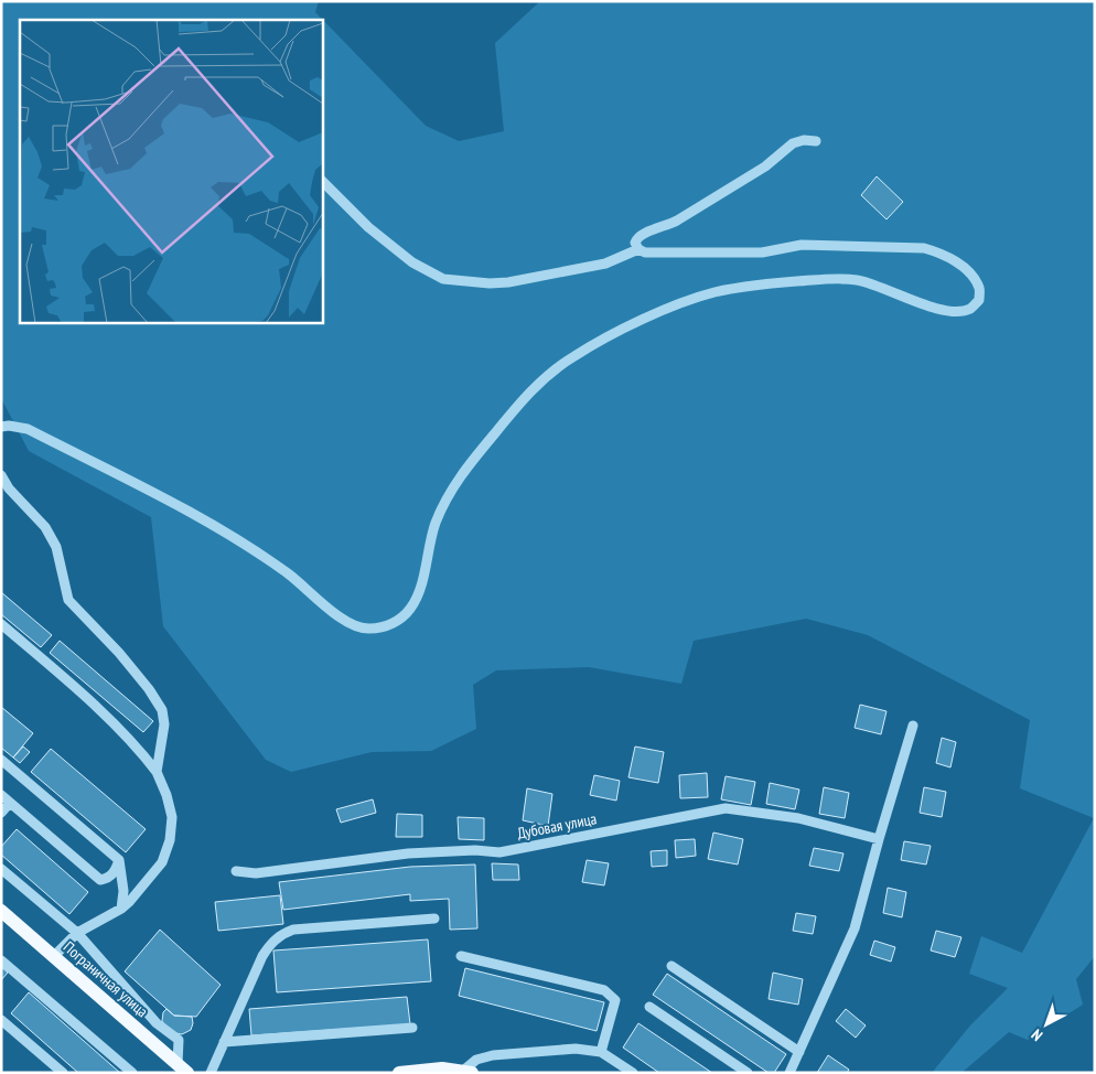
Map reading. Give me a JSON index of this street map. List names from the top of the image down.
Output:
{
  "streets": {
    "main road": ["Пограничная улица"],
    "street": ["Дубовая улица"]
  },
  "north": "bottom left"
}
